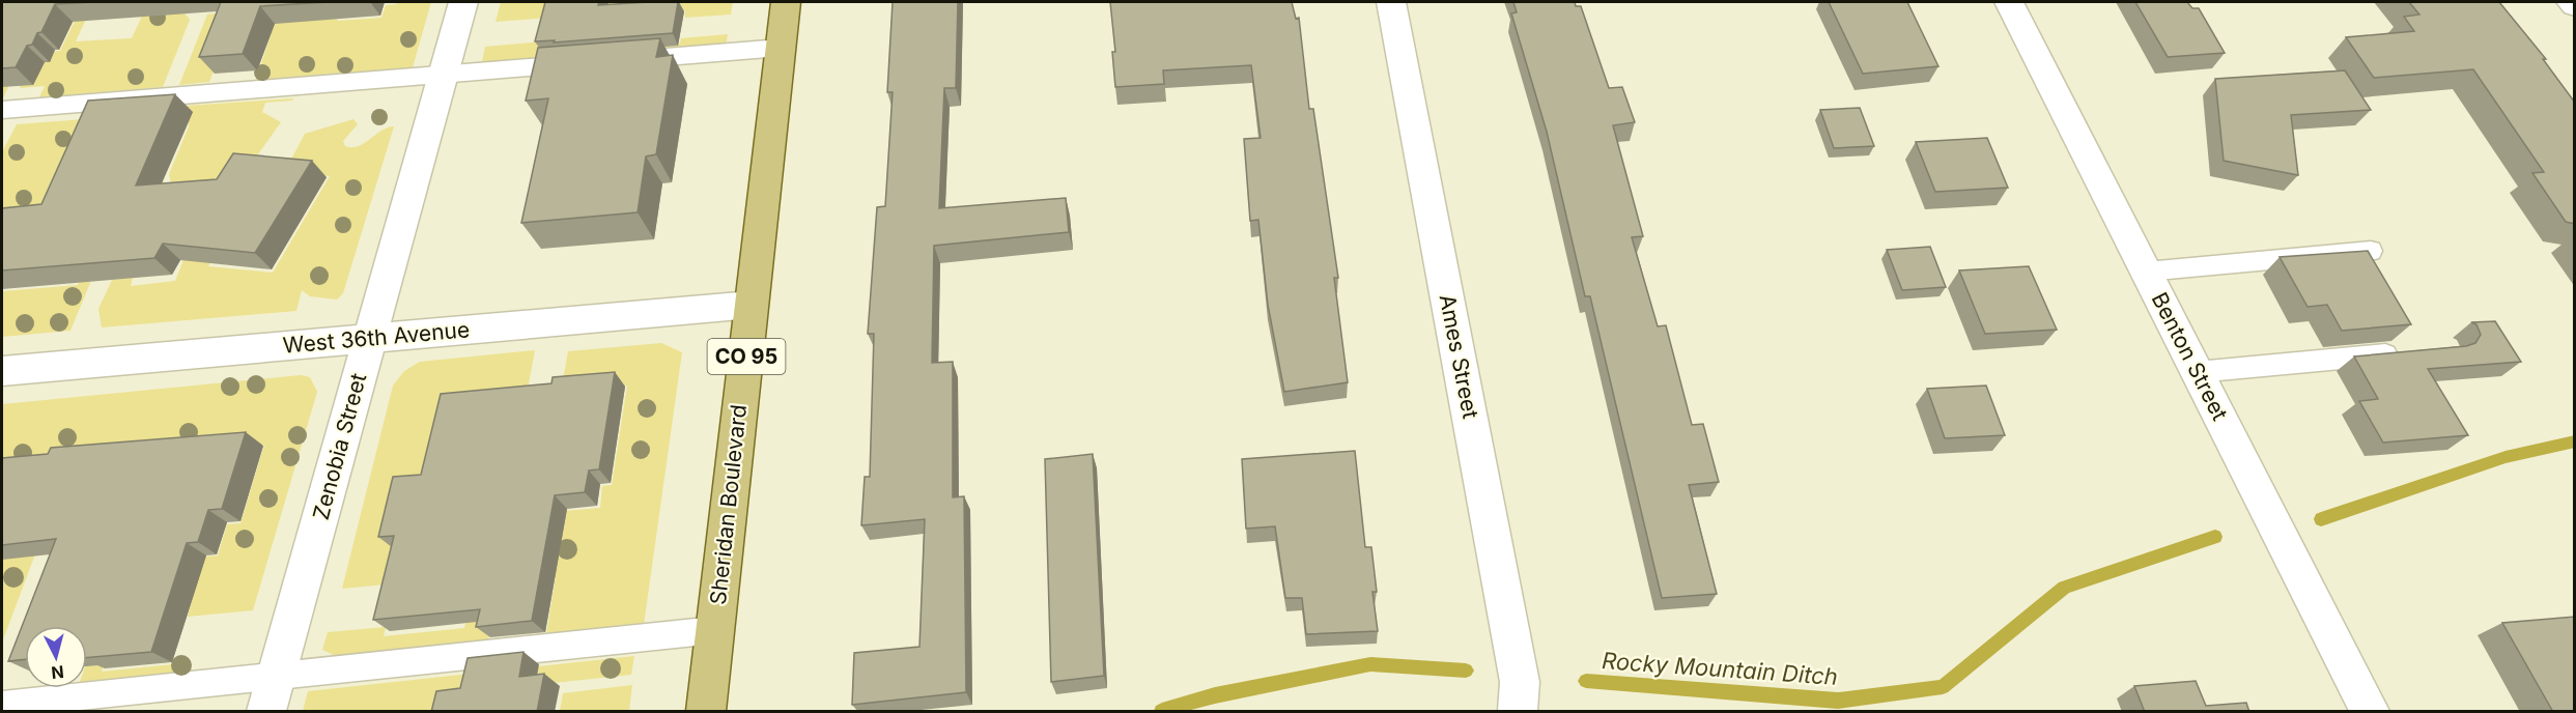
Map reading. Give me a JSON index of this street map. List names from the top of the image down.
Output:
{
  "streets": {
    "main road": ["CO 95", "Sheridan Boulevard"],
    "street": [
      "West 36th Avenue",
      "Ames Street",
      "Benton Street",
      "Zenobia Street"
    ]
  },
  "crossings": [
    ["West 36th Avenue", "Zenobia Street"],
    ["West 36th Avenue", "Sheridan Boulevard"]
  ],
  "water": ["Rocky Mountain Ditch"],
  "north": "bottom"
}
